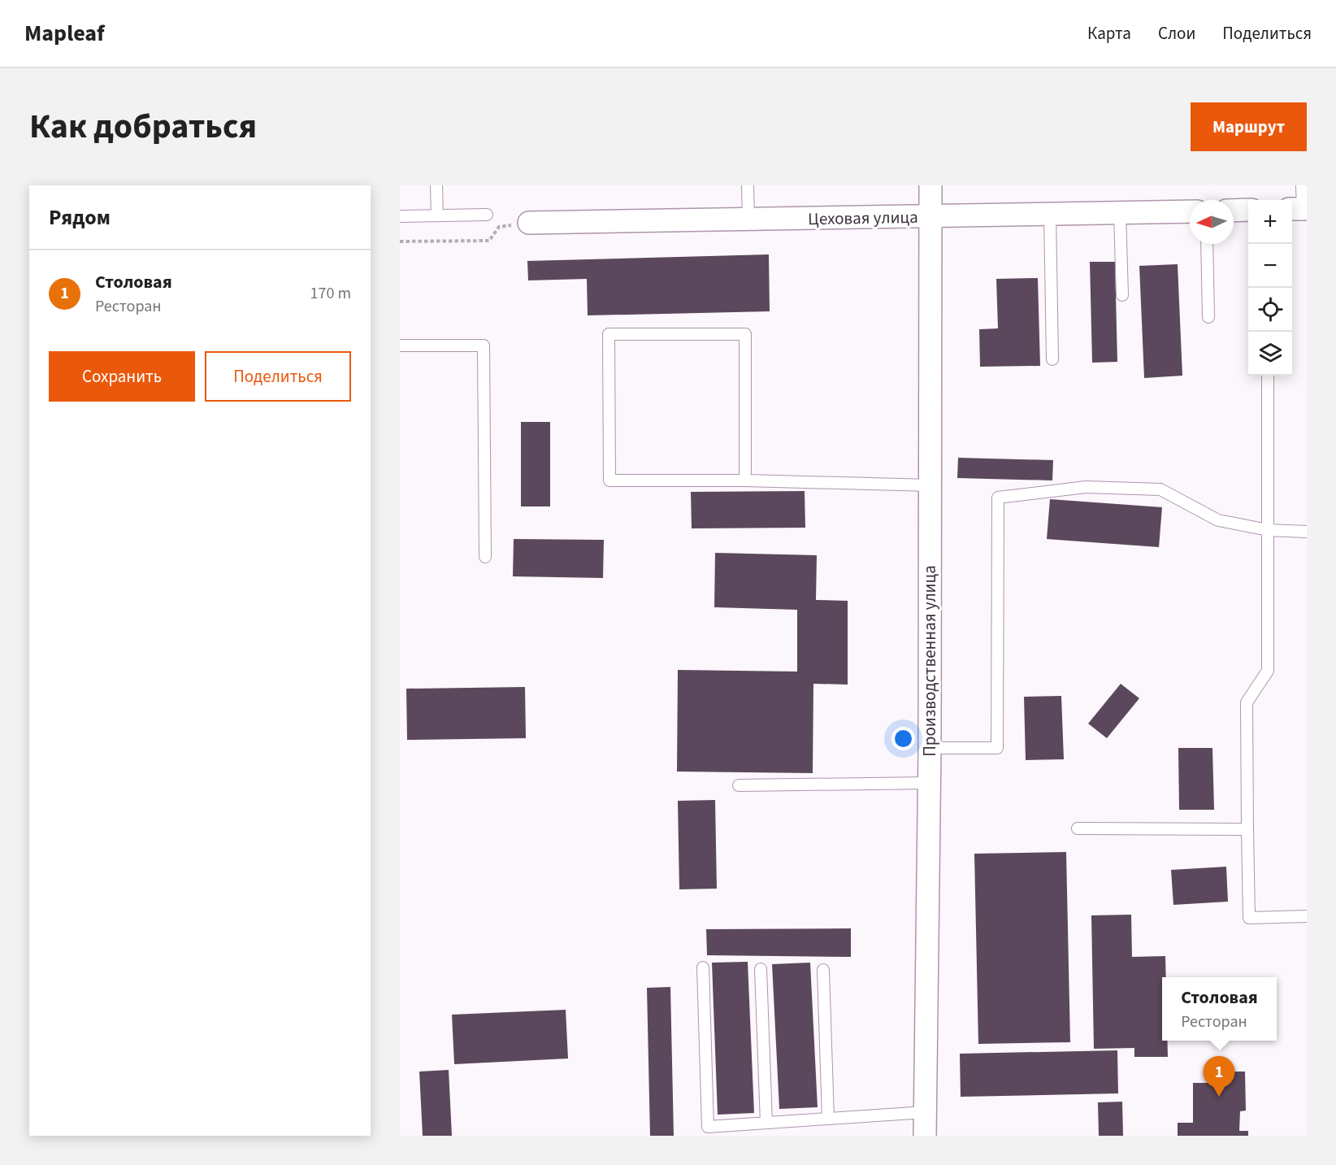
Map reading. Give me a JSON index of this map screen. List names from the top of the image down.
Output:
{
  "streets": {
    "street": ["Цеховая улица", "Производственная улица"]
  },
  "crossings": [
    ["Цеховая улица", "Производственная улица"]
  ],
  "north": "left",
  "page": {
    "header": "Mapleaf",
    "nav": ["Карта", "Слои", "Поделиться"],
    "title": "Как добраться",
    "buttons": [
      "Маршрут",
      ["Сохранить", "Поделиться"]
    ],
    "heading": "Рядом",
    "map_buttons": ["+", "−"],
    "list": [
      {
        "mark": "1",
        "name": "Столовая",
        "note": "Ресторан",
        "value": "170 m"
      }
    ],
    "popup": ["Столовая", "Ресторан"],
    "pins": "1"
  }
}
